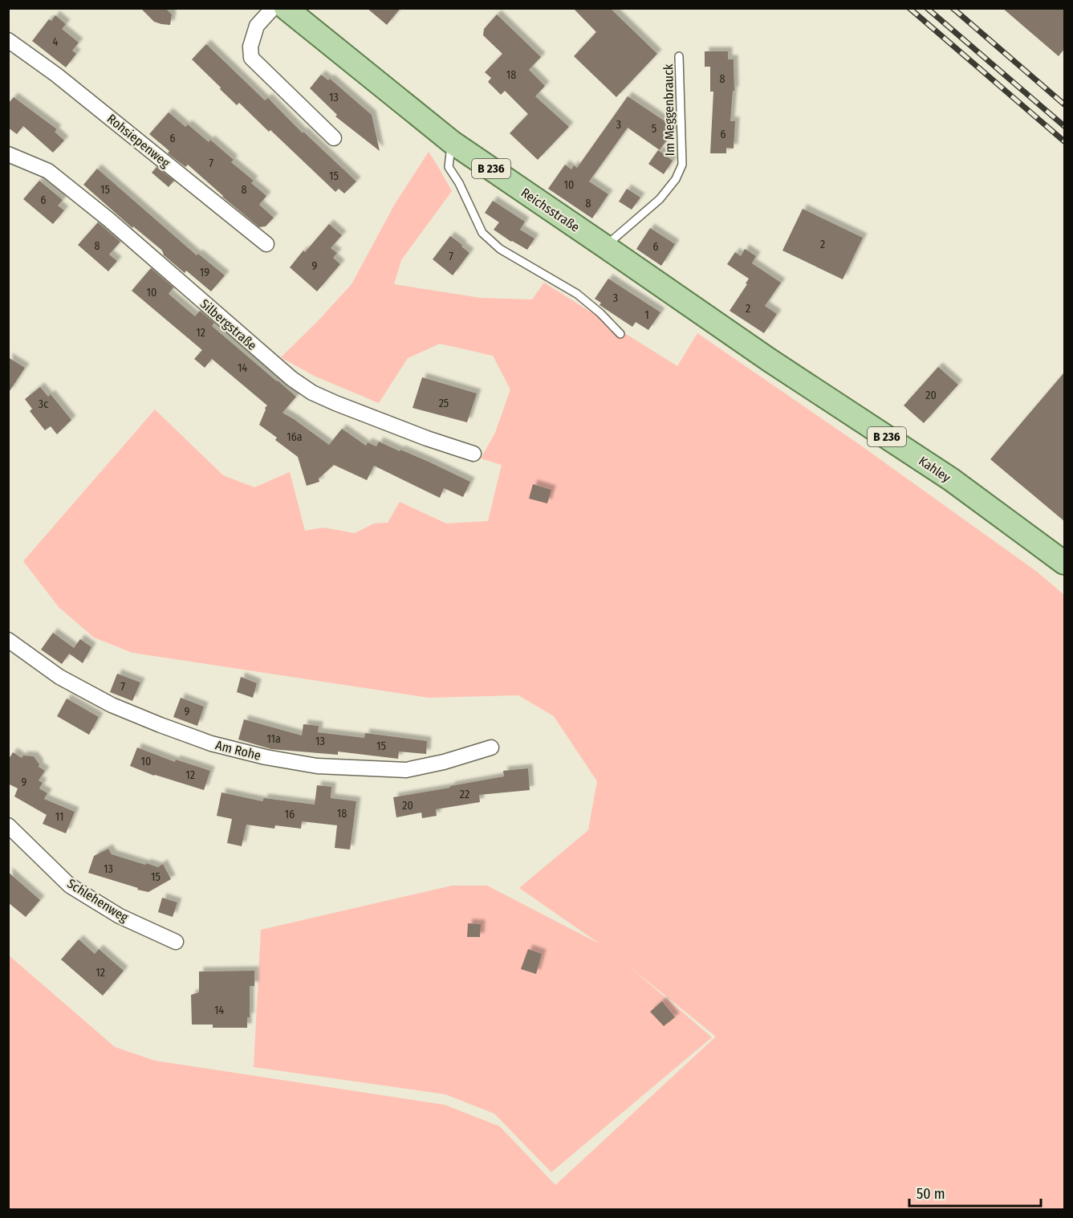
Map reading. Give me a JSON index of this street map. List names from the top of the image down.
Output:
{
  "streets": {
    "main road": ["B 236", "Reichsstraße", "Kahley"],
    "street": [
      "Rohsiepenweg",
      "Silbergstraße",
      "Am Rohe",
      "Schlehenweg"
    ],
    "lane": ["Im Meggenbrauck"]
  },
  "crossings": [
    ["Im Meggenbrauck", "Reichsstraße"],
    ["Reichsstraße", "Kahley"]
  ],
  "house_numbers": [
    "4",
    "18",
    "8",
    "13",
    "3",
    "5",
    "6",
    "6",
    "7",
    "15",
    "10",
    "15",
    "8",
    "6",
    "8",
    "2",
    "8",
    "6",
    "7",
    "9",
    "19",
    "10",
    "3",
    "2",
    "1",
    "12",
    "14",
    "20",
    "25",
    "3c",
    "16a",
    "7",
    "9",
    "11a",
    "13",
    "15",
    "10",
    "12",
    "9",
    "22",
    "20",
    "18",
    "16",
    "11",
    "13",
    "15",
    "12",
    "14"
  ],
  "scale_bar": "50 m"
}
